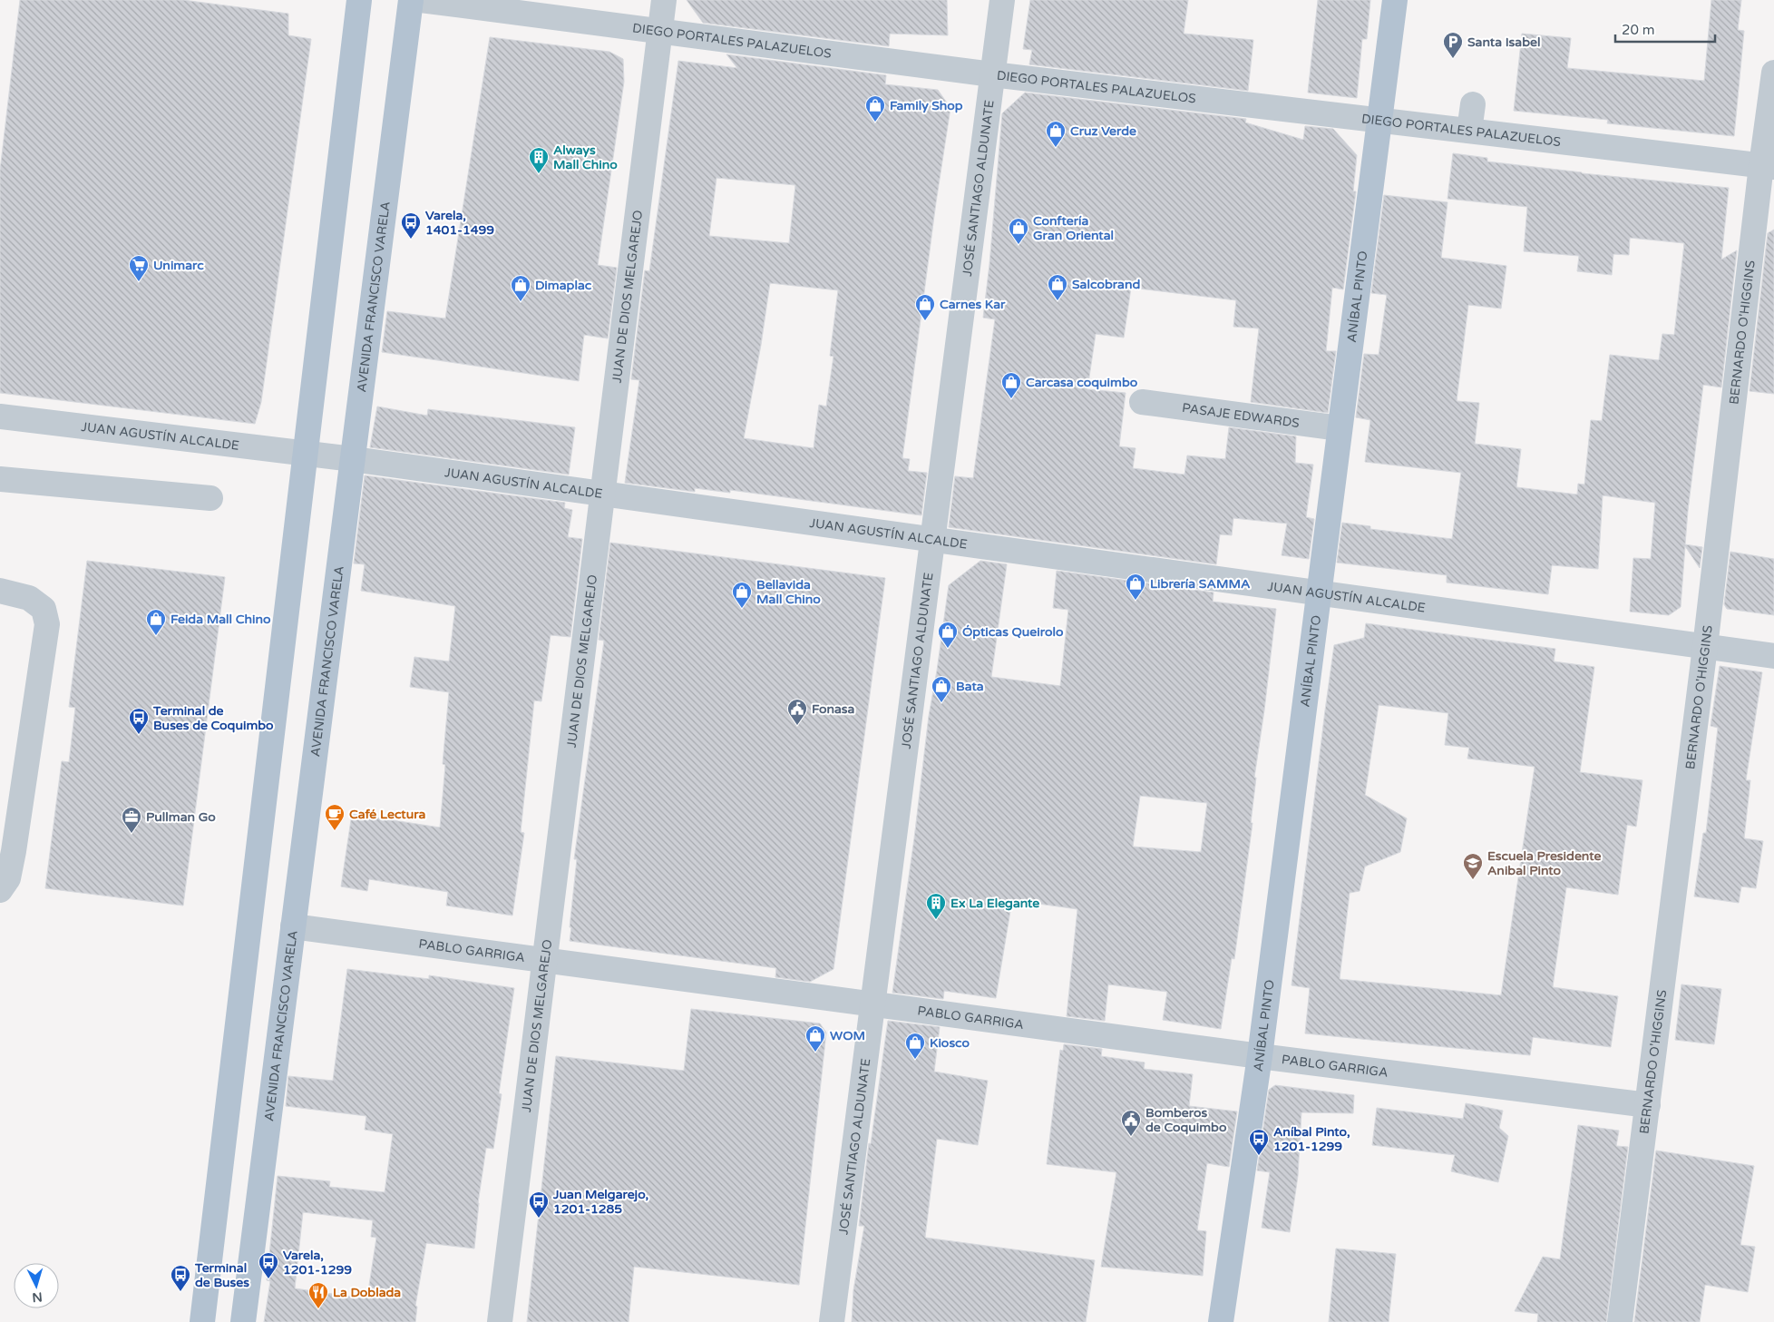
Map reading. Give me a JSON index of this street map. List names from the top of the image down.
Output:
{
  "streets": {
    "main road": ["AVENIDA FRANCISCO VARELA", "ANÍBAL PINTO"],
    "street": [
      "DIEGO PORTALES PALAZUELOS",
      "JOSÉ SANTIAGO ALDUNATE",
      "JUAN DE DIOS MELGAREJO",
      "BERNARDO O'HIGGINS",
      "PASAJE EDWARDS",
      "JUAN AGUSTÍN ALCALDE",
      "PABLO GARRIGA"
    ]
  },
  "crossings": [
    ["DIEGO PORTALES PALAZUELOS", "JOSÉ SANTIAGO ALDUNATE"],
    ["DIEGO PORTALES PALAZUELOS", "JUAN DE DIOS MELGAREJO"],
    ["DIEGO PORTALES PALAZUELOS", "ANÍBAL PINTO"],
    ["DIEGO PORTALES PALAZUELOS", "BERNARDO O'HIGGINS"],
    ["JOSÉ SANTIAGO ALDUNATE", "JUAN AGUSTÍN ALCALDE"],
    ["JOSÉ SANTIAGO ALDUNATE", "PABLO GARRIGA"],
    ["AVENIDA FRANCISCO VARELA", "JUAN AGUSTÍN ALCALDE"],
    ["AVENIDA FRANCISCO VARELA", "PABLO GARRIGA"],
    ["JUAN DE DIOS MELGAREJO", "JUAN AGUSTÍN ALCALDE"],
    ["JUAN DE DIOS MELGAREJO", "PABLO GARRIGA"],
    ["ANÍBAL PINTO", "PASAJE EDWARDS"],
    ["ANÍBAL PINTO", "JUAN AGUSTÍN ALCALDE"],
    ["ANÍBAL PINTO", "PABLO GARRIGA"],
    ["BERNARDO O'HIGGINS", "JUAN AGUSTÍN ALCALDE"],
    ["BERNARDO O'HIGGINS", "PABLO GARRIGA"]
  ],
  "places": {
    "parking": ["Santa Isabel"],
    "shop": [
      "Family Shop",
      "Cruz Verde",
      "Conftería Gran Oriental",
      "Salcobrand",
      "Dimaplac",
      "Carnes Kar",
      "Carcasa coquimbo",
      "Librería SAMMA",
      "Bellavida Mall Chino",
      "Feida Mall Chino",
      "Ópticas Queirolo",
      "Bata",
      "WOM",
      "Kiosco"
    ],
    "building": ["Always Mall Chino", "Ex La Elegante"],
    "bus stop": [
      "Varela, 1401-1499",
      "Terminal de Buses de Coquimbo",
      "Aníbal Pinto, 1201-1299",
      "Juan Melgarejo, 1201-1285",
      "Varela, 1201-1299",
      "Terminal de Buses"
    ],
    "supermarket": ["Unimarc"],
    "public building": ["Fonasa", "Bomberos de Coquimbo"],
    "cafe": ["Café Lectura"],
    "office": ["Pullman Go"],
    "school or university": ["Escuela Presidente Anibal Pinto"],
    "restaurant": ["La Doblada"]
  },
  "scale_bar": "20 m",
  "north": "bottom"
}
